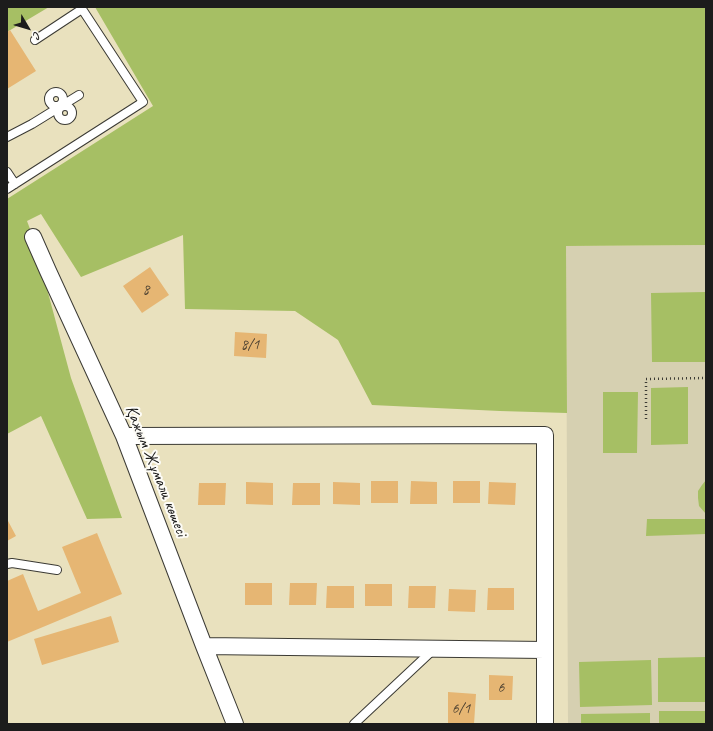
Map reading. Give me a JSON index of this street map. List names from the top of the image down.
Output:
{
  "streets": {
    "street": ["Қажым Жұмали көшесі"]
  },
  "house_numbers": [
    "8",
    "8/1",
    "6",
    "6/1"
  ],
  "north": "bottom right"
}
